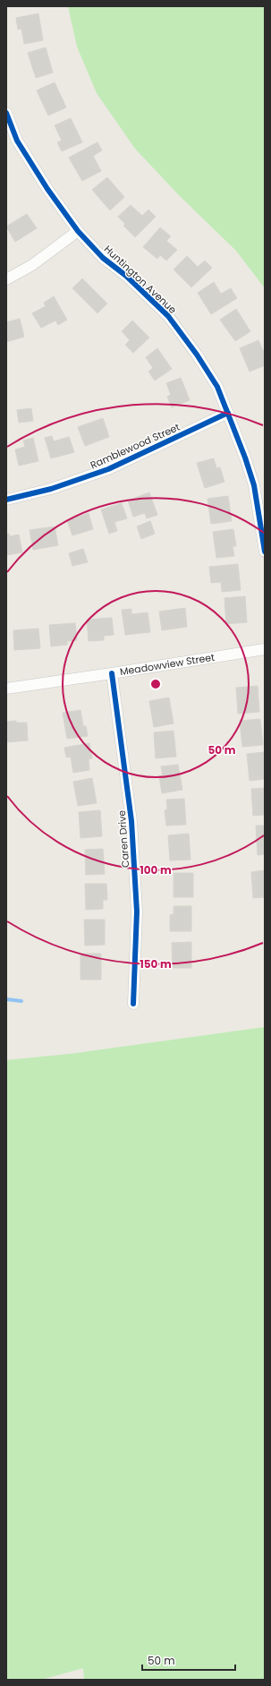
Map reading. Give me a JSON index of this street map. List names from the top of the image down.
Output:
{
  "streets": {
    "street": [
      "Huntington Avenue",
      "Ramblewood Street",
      "Meadowview Street",
      "Caren Drive"
    ]
  },
  "crossings": [
    ["Huntington Avenue", "Ramblewood Street"],
    ["Meadowview Street", "Caren Drive"]
  ],
  "scale_bar": "50 m",
  "rings": ["50 m", "100 m", "150 m"]
}
